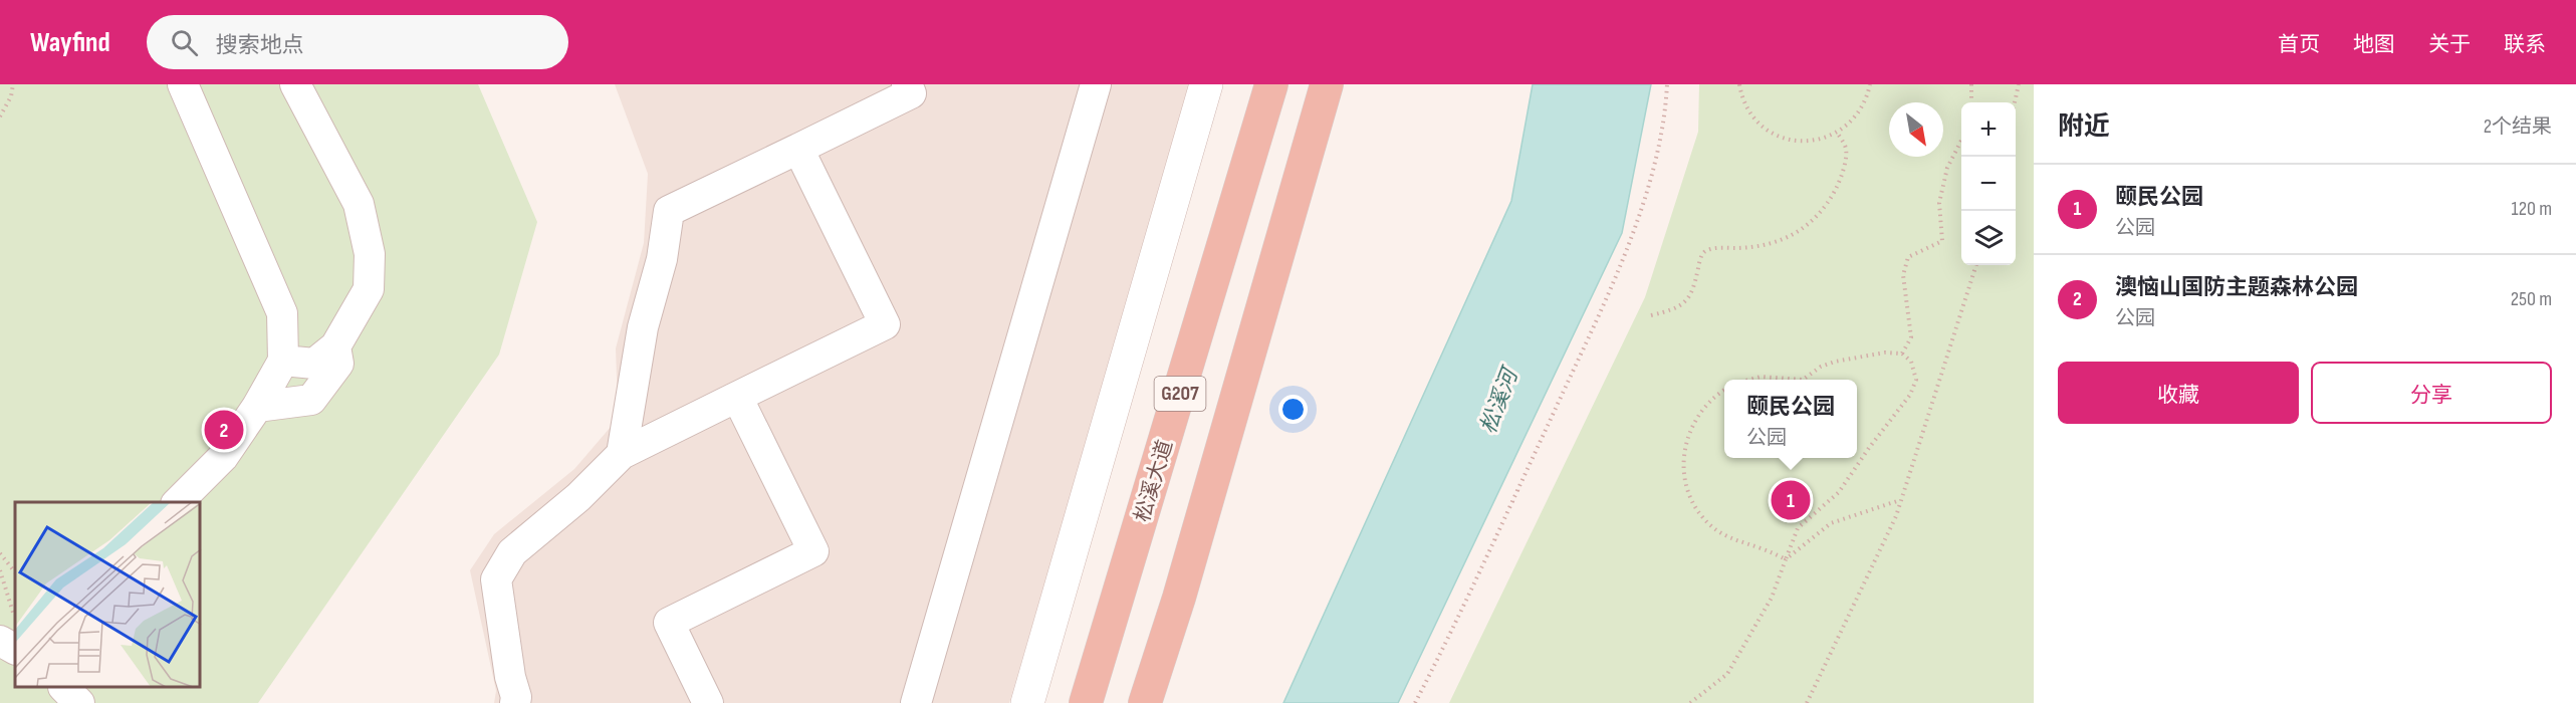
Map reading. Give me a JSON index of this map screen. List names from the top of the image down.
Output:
{
  "streets": {
    "highway": ["G207", "松溪大道"]
  },
  "water": ["松溪河"],
  "north": "bottom right",
  "page": {
    "header": "Wayfind",
    "search": "搜索地点",
    "nav": [
      "首页",
      "地图",
      "关于",
      "联系"
    ],
    "heading": ["附近", "2个结果"],
    "map_buttons": ["+", "−"],
    "list": [
      {
        "mark": "1",
        "name": "颐民公园",
        "note": "公园",
        "value": "120 m"
      },
      {
        "mark": "2",
        "name": "澳恼山国防主题森林公园",
        "note": "公园",
        "value": "250 m"
      }
    ],
    "buttons": ["收藏", "分享"],
    "popup": ["颐民公园", "公园"],
    "pins": ["2", "1"]
  }
}
